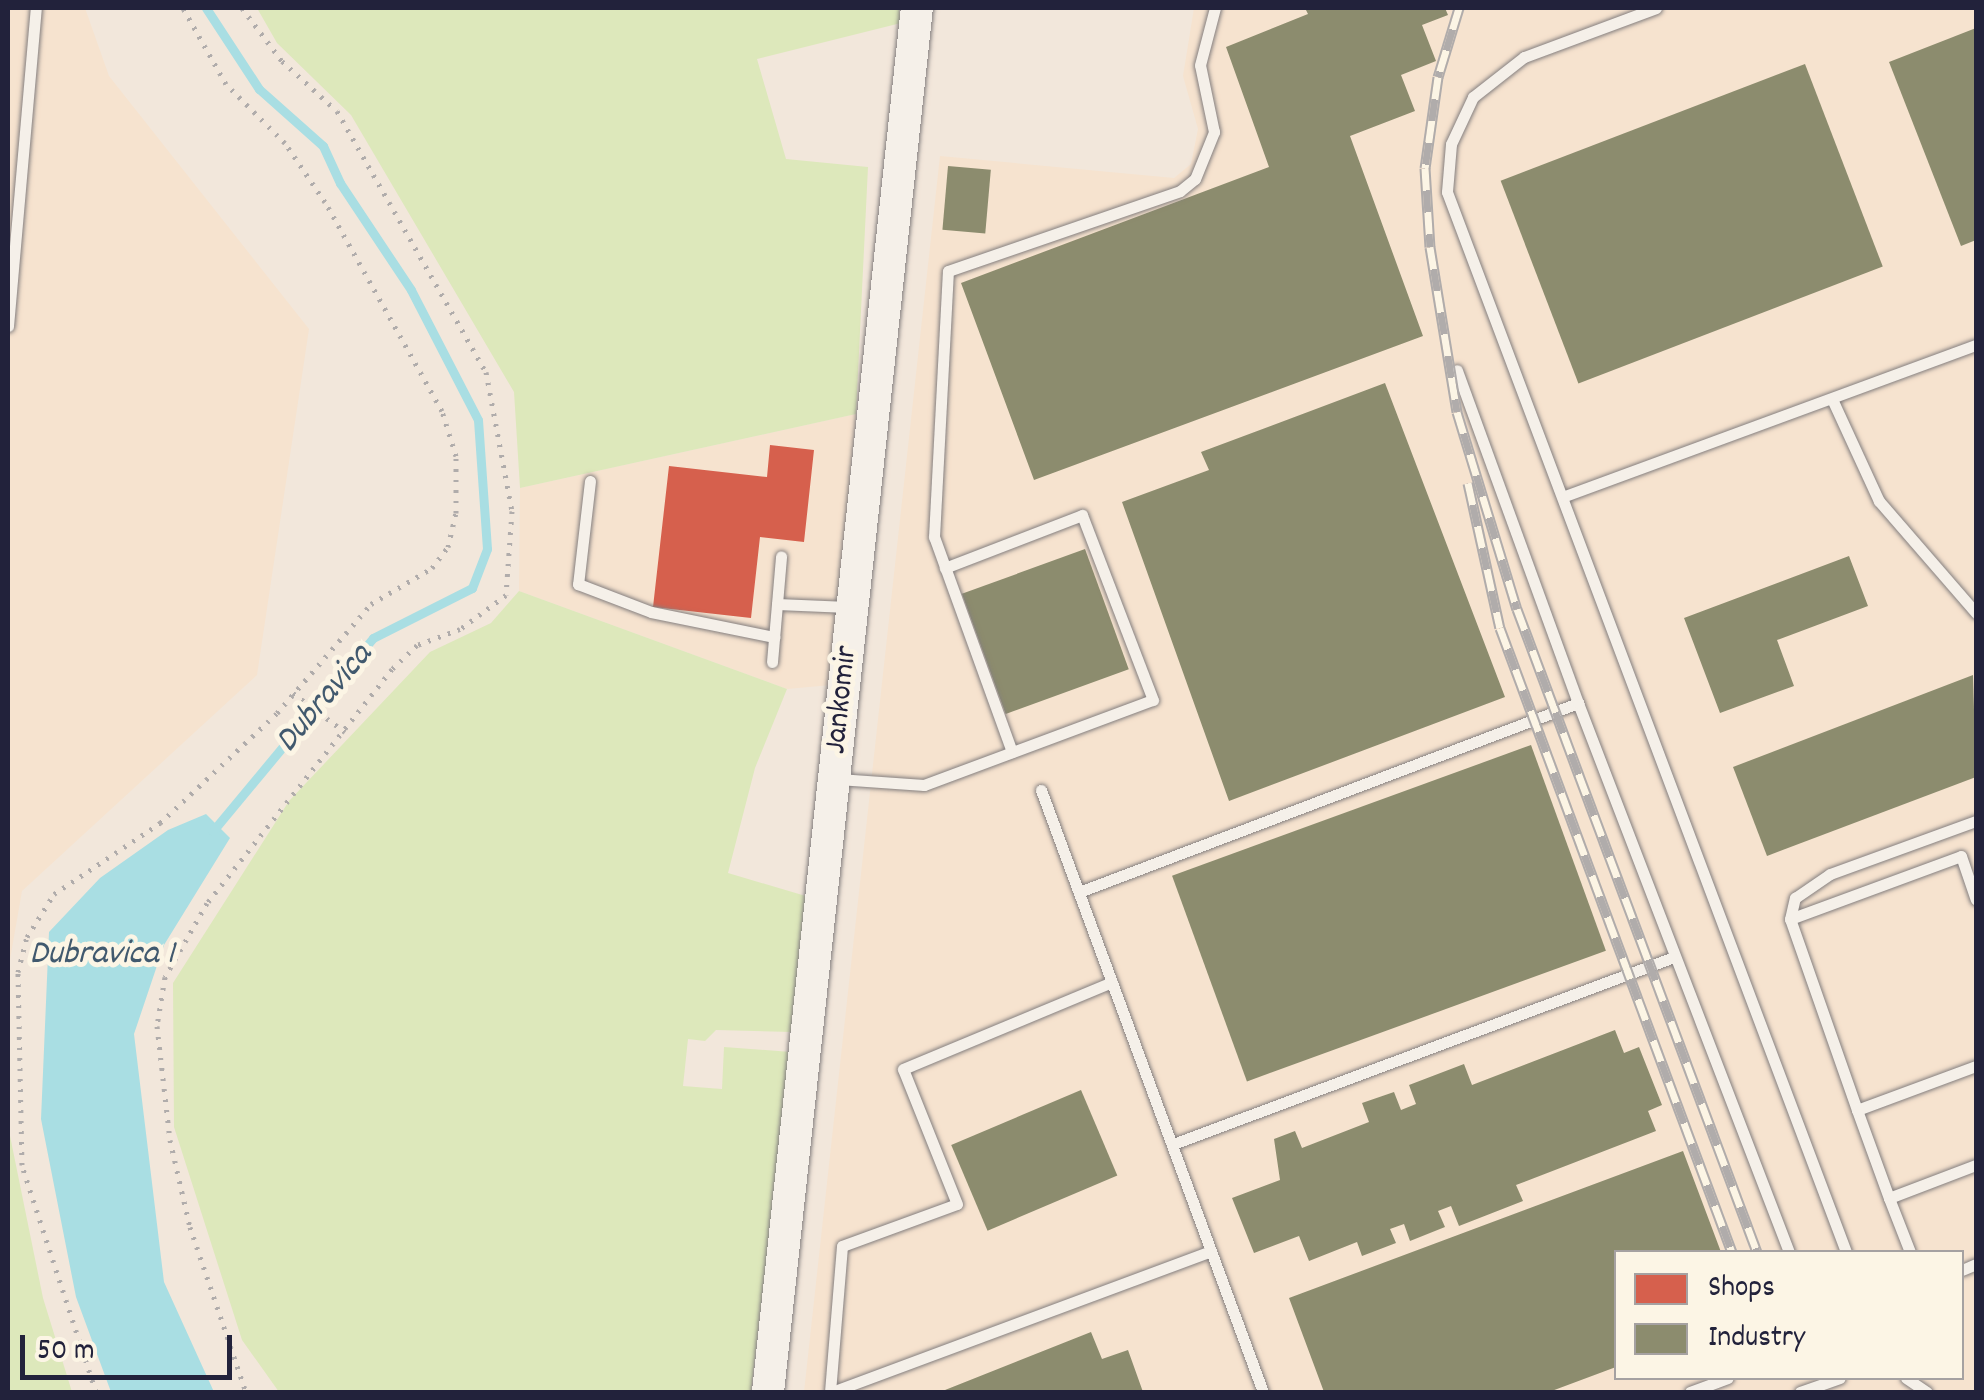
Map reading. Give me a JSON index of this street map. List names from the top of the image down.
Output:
{
  "streets": {
    "street": ["Jankomir"]
  },
  "water": ["Dubravica", "Dubravica 1"],
  "legend": ["Shops", "Industry"],
  "scale_bar": "50 m"
}
